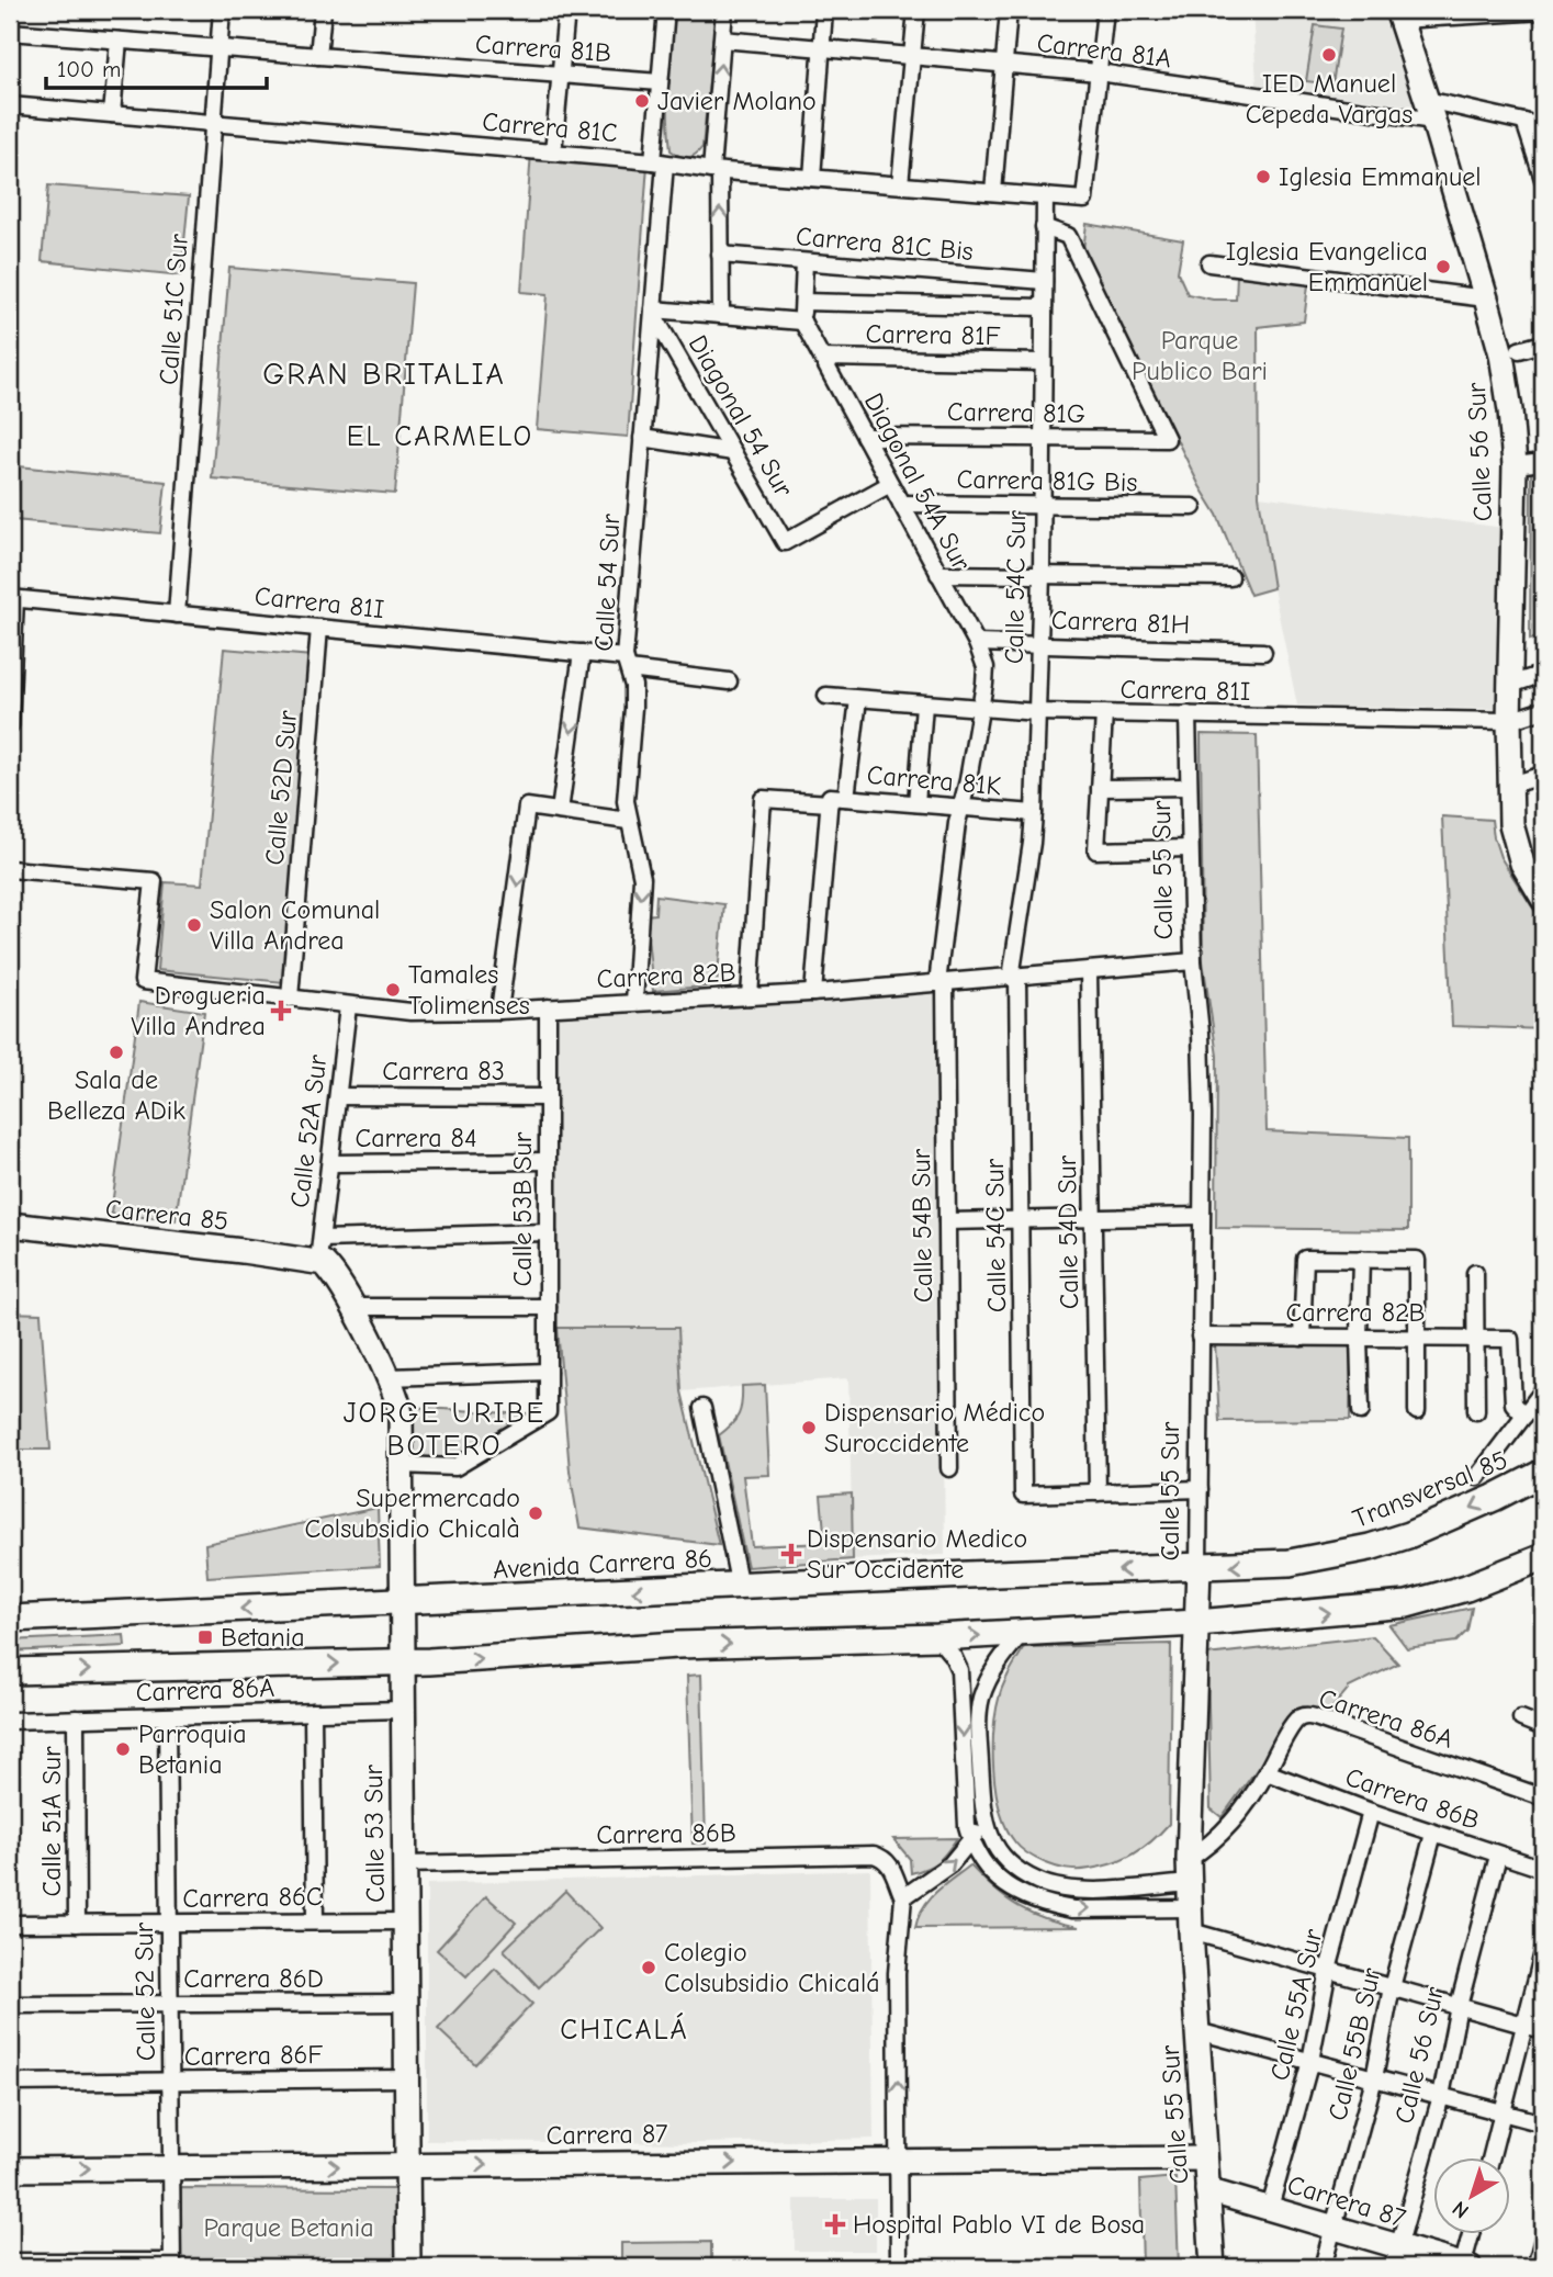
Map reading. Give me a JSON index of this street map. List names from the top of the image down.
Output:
{
  "streets": {
    "main road": ["Transversal 85", "Avenida Carrera 86"],
    "street": [
      "Carrera 81B",
      "Carrera 81A",
      "Carrera 81C",
      "Carrera 81C Bis",
      "Calle 51C Sur",
      "Carrera 81F",
      "Carrera 81G",
      "Diagonal 54 Sur",
      "Calle 56 Sur",
      "Carrera 81G Bis",
      "Diagonal 54A Sur",
      "Calle 54 Sur",
      "Calle 54C Sur",
      "Carrera 81I",
      "Carrera 81H",
      "Carrera 81K",
      "Calle 52D Sur",
      "Calle 55 Sur",
      "Carrera 82B",
      "Carrera 83",
      "Calle 52A Sur",
      "Carrera 84",
      "Calle 53B Sur",
      "Carrera 85",
      "Calle 54B Sur",
      "Calle 54D Sur",
      "Carrera 86A",
      "Carrera 86B",
      "Calle 51A Sur",
      "Calle 53 Sur",
      "Carrera 86C",
      "Carrera 86D",
      "Calle 52 Sur",
      "Calle 55A Sur",
      "Calle 55B Sur",
      "Carrera 86F",
      "Carrera 87"
    ]
  },
  "crossings": [
    ["Carrera 81B", "Calle 51C Sur"],
    ["Carrera 81B", "Calle 54 Sur"],
    ["Carrera 81A", "Carrera 81C"],
    ["Carrera 81A", "Calle 56 Sur"],
    ["Carrera 81C", "Calle 51C Sur"],
    ["Carrera 81C", "Calle 54 Sur"],
    ["Carrera 81C", "Calle 54C Sur"],
    ["Carrera 81C Bis", "Calle 54C Sur"],
    ["Calle 51C Sur", "Carrera 81I"],
    ["Carrera 81F", "Diagonal 54A Sur"],
    ["Carrera 81F", "Calle 54C Sur"],
    ["Carrera 81G", "Diagonal 54A Sur"],
    ["Carrera 81G", "Calle 54C Sur"],
    ["Diagonal 54 Sur", "Diagonal 54A Sur"],
    ["Diagonal 54 Sur", "Calle 54 Sur"],
    ["Calle 56 Sur", "Carrera 81I"],
    ["Calle 56 Sur", "Carrera 86B"],
    ["Calle 56 Sur", "Carrera 87"],
    ["Carrera 81G Bis", "Diagonal 54A Sur"],
    ["Carrera 81G Bis", "Calle 54C Sur"],
    ["Diagonal 54A Sur", "Carrera 81H"],
    ["Diagonal 54A Sur", "Calle 54B Sur"],
    ["Calle 54 Sur", "Carrera 81I"],
    ["Calle 54 Sur", "Carrera 82B"],
    ["Calle 54C Sur", "Carrera 81I"],
    ["Calle 54C Sur", "Carrera 81H"],
    ["Calle 54C Sur", "Carrera 81K"],
    ["Calle 54C Sur", "Carrera 82B"],
    ["Calle 54C Sur", "Calle 54D Sur"],
    ["Carrera 81I", "Calle 52D Sur"],
    ["Carrera 81I", "Calle 55 Sur"],
    ["Carrera 81I", "Calle 54B Sur"],
    ["Carrera 81K", "Carrera 82B"],
    ["Carrera 81K", "Calle 54B Sur"],
    ["Calle 52D Sur", "Carrera 82B"],
    ["Calle 55 Sur", "Carrera 82B"],
    ["Calle 55 Sur", "Transversal 85"],
    ["Calle 55 Sur", "Avenida Carrera 86"],
    ["Calle 55 Sur", "Carrera 86A"],
    ["Calle 55 Sur", "Carrera 87"],
    ["Carrera 82B", "Calle 52A Sur"],
    ["Carrera 82B", "Calle 53B Sur"],
    ["Carrera 82B", "Calle 54B Sur"],
    ["Carrera 82B", "Calle 54D Sur"],
    ["Carrera 83", "Calle 52A Sur"],
    ["Carrera 83", "Calle 53B Sur"],
    ["Calle 52A Sur", "Carrera 84"],
    ["Calle 52A Sur", "Carrera 85"],
    ["Calle 52A Sur", "Calle 53 Sur"],
    ["Carrera 84", "Calle 53B Sur"],
    ["Calle 53B Sur", "Carrera 85"],
    ["Calle 53B Sur", "Calle 53 Sur"],
    ["Carrera 85", "Calle 53 Sur"],
    ["Transversal 85", "Avenida Carrera 86"],
    ["Avenida Carrera 86", "Calle 53 Sur"],
    ["Carrera 86A", "Carrera 86B"],
    ["Carrera 86A", "Calle 51A Sur"],
    ["Carrera 86A", "Calle 53 Sur"],
    ["Carrera 86A", "Calle 52 Sur"],
    ["Carrera 86B", "Calle 53 Sur"],
    ["Carrera 86B", "Calle 55A Sur"],
    ["Carrera 86B", "Calle 55B Sur"],
    ["Calle 51A Sur", "Carrera 86C"],
    ["Calle 53 Sur", "Carrera 86C"],
    ["Calle 53 Sur", "Carrera 86D"],
    ["Calle 53 Sur", "Carrera 86F"],
    ["Calle 53 Sur", "Carrera 87"],
    ["Carrera 86C", "Calle 52 Sur"],
    ["Carrera 86D", "Calle 52 Sur"],
    ["Calle 52 Sur", "Carrera 86F"],
    ["Calle 52 Sur", "Carrera 87"],
    ["Calle 55A Sur", "Carrera 87"],
    ["Calle 55B Sur", "Carrera 87"]
  ],
  "one_way": ["Carrera 87"],
  "districts": [
    "GRAN BRITALIA",
    "EL CARMELO",
    "JORGE URIBE BOTERO",
    "CHICALÁ"
  ],
  "parks": ["Parque Publico Bari", "Parque Betania"],
  "places": {
    "other": [
      "IED Manuel Cepeda Vargas",
      "Javier Molano",
      "Iglesia Emmanuel",
      "Iglesia Evangelica Emmanuel",
      "Salon Comunal Villa Andrea",
      "Tamales Tolimenses",
      "Sala de Belleza ADik",
      "Dispensario Médico Suroccidente",
      "Supermercado Colsubsidio Chicalà",
      "Parroquia Betania",
      "Colegio Colsubsidio Chicalá"
    ],
    "health": ["Drogueria Villa Andrea", "Dispensario Medico Sur Occidente", "Hospital Pablo VI de Bosa"],
    "transit": ["Betania"]
  },
  "scale_bar": "100 m",
  "north": "bottom left"
}
